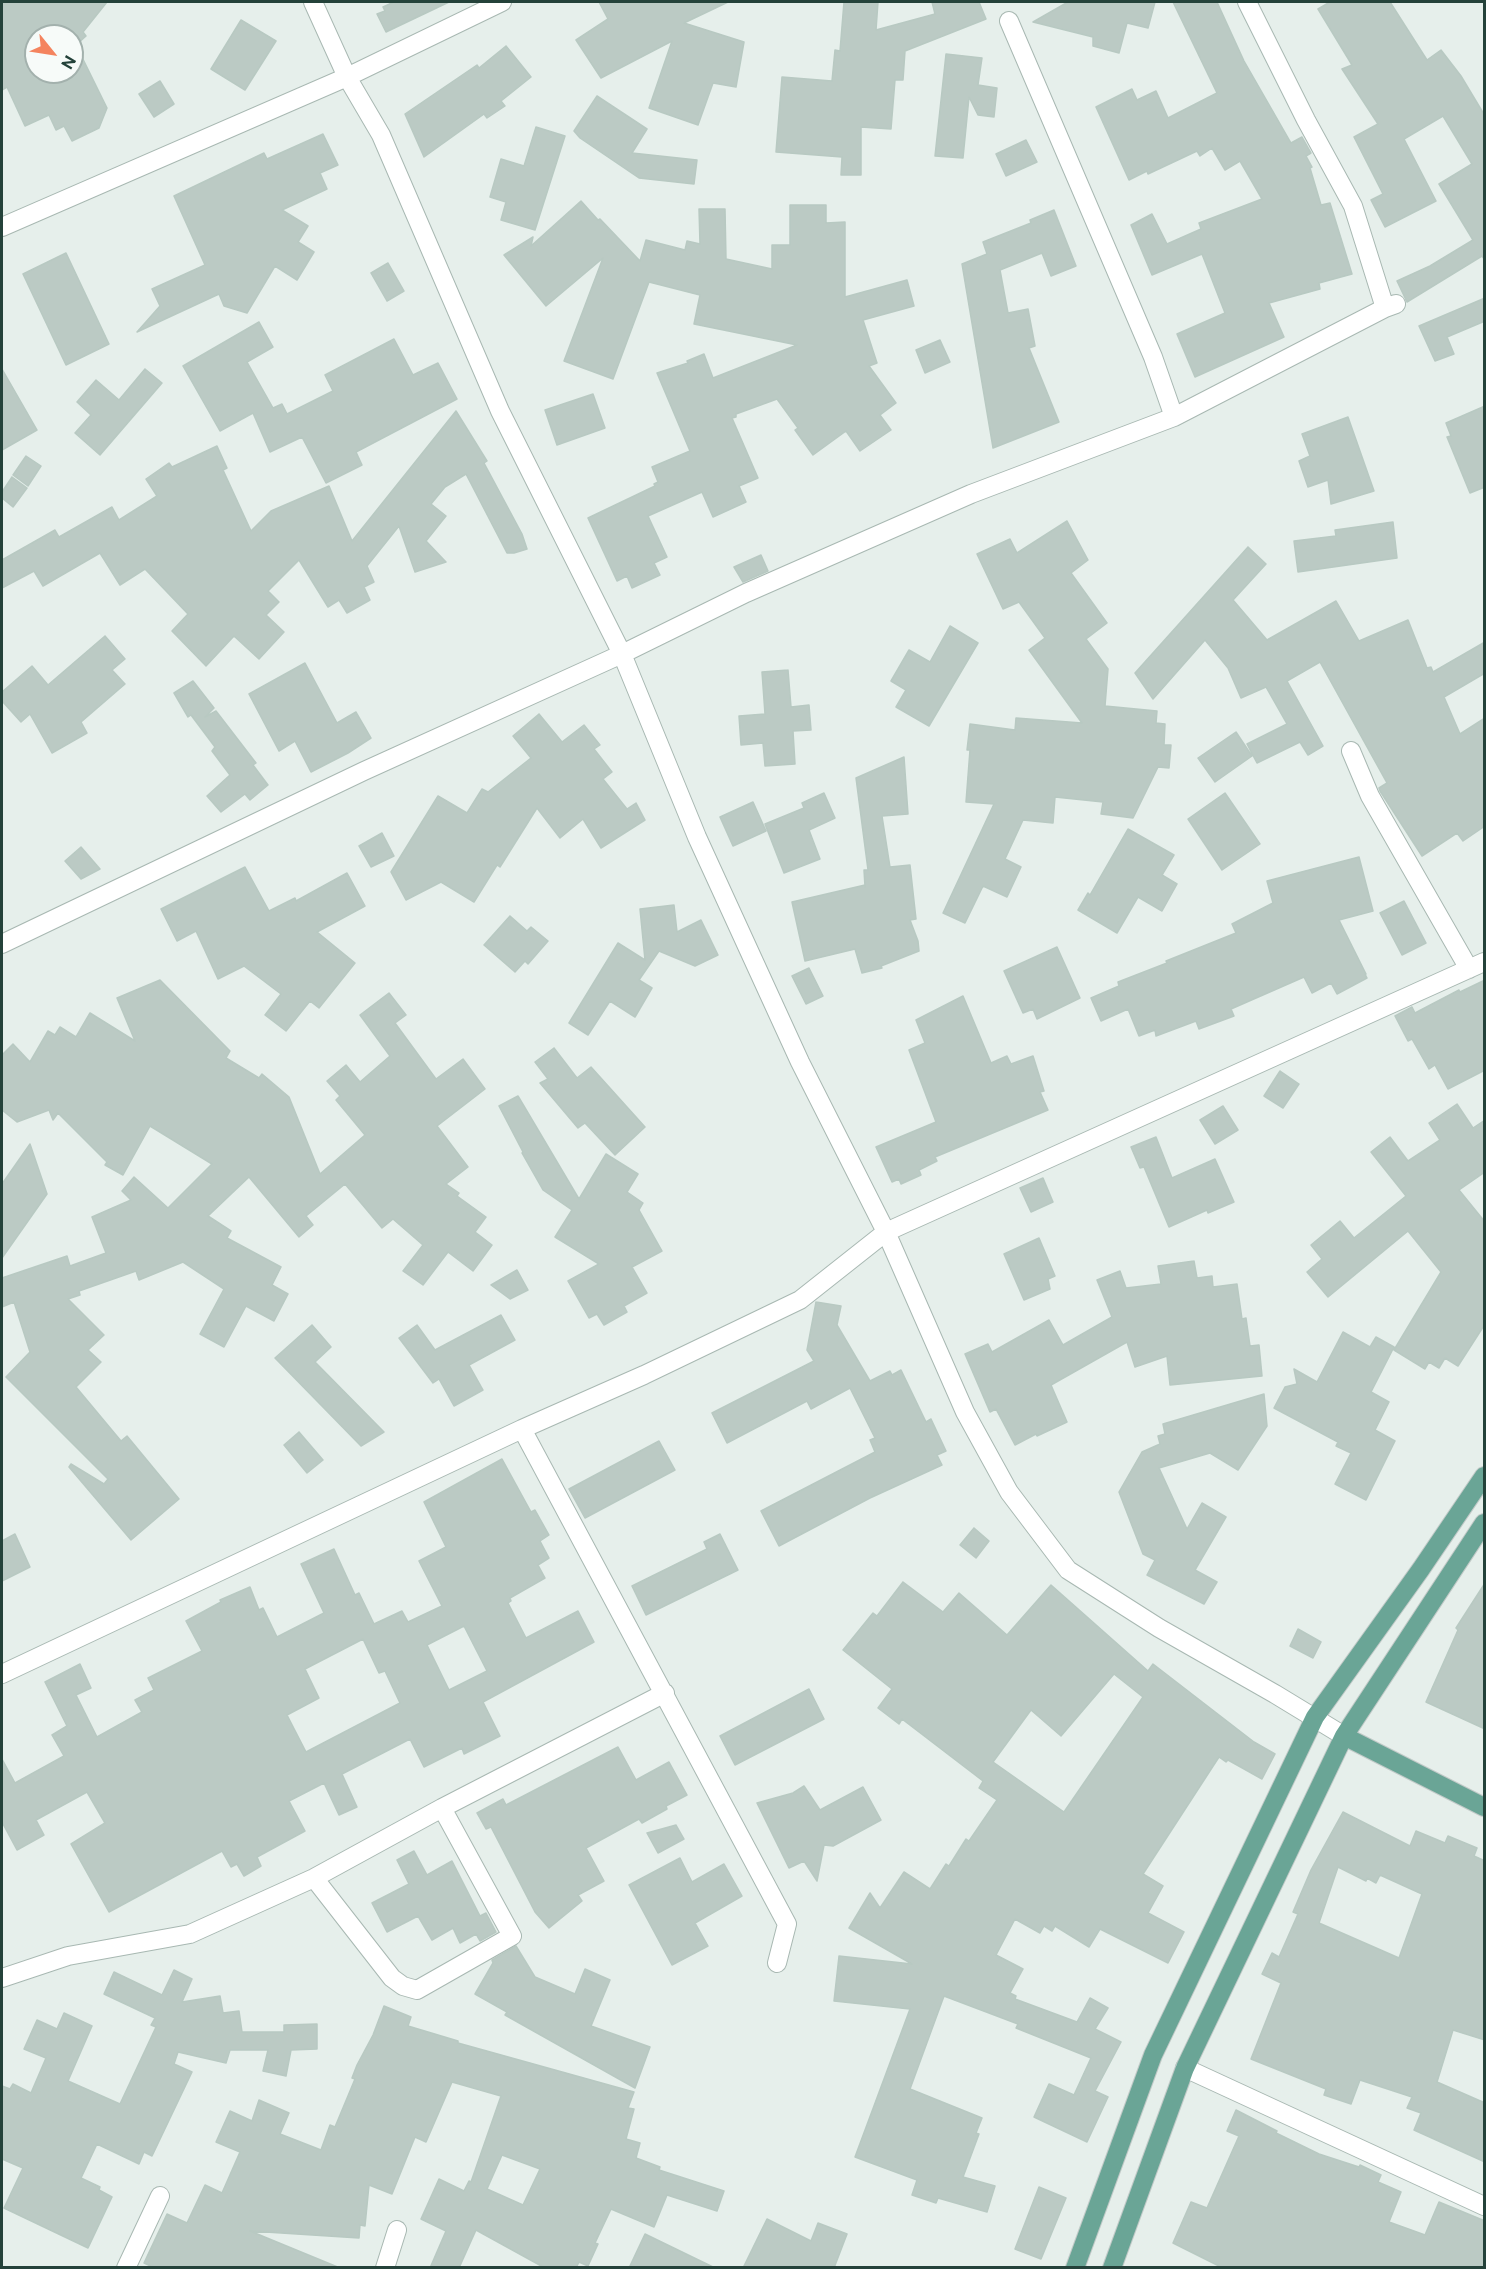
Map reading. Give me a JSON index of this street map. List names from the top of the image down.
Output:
{
  "north": "bottom right"
}
